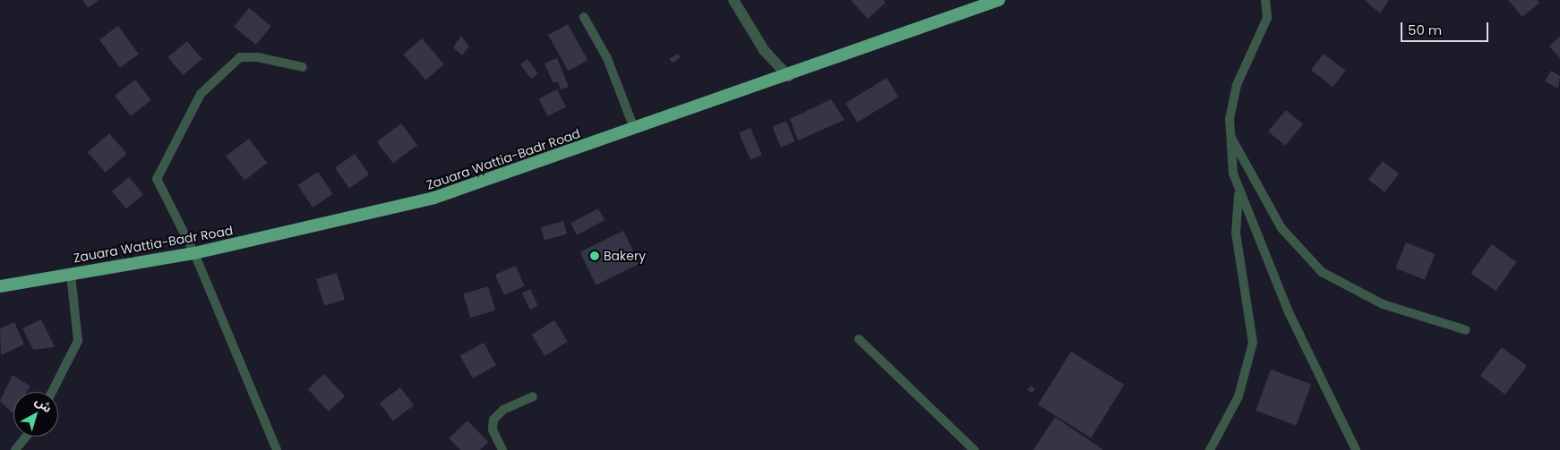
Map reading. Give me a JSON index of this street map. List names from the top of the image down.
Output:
{
  "streets": {
    "highway": ["Zauara Wattia-Badr Road"]
  },
  "places": ["Bakery"],
  "scale_bar": "50 m",
  "north": "top right"
}
